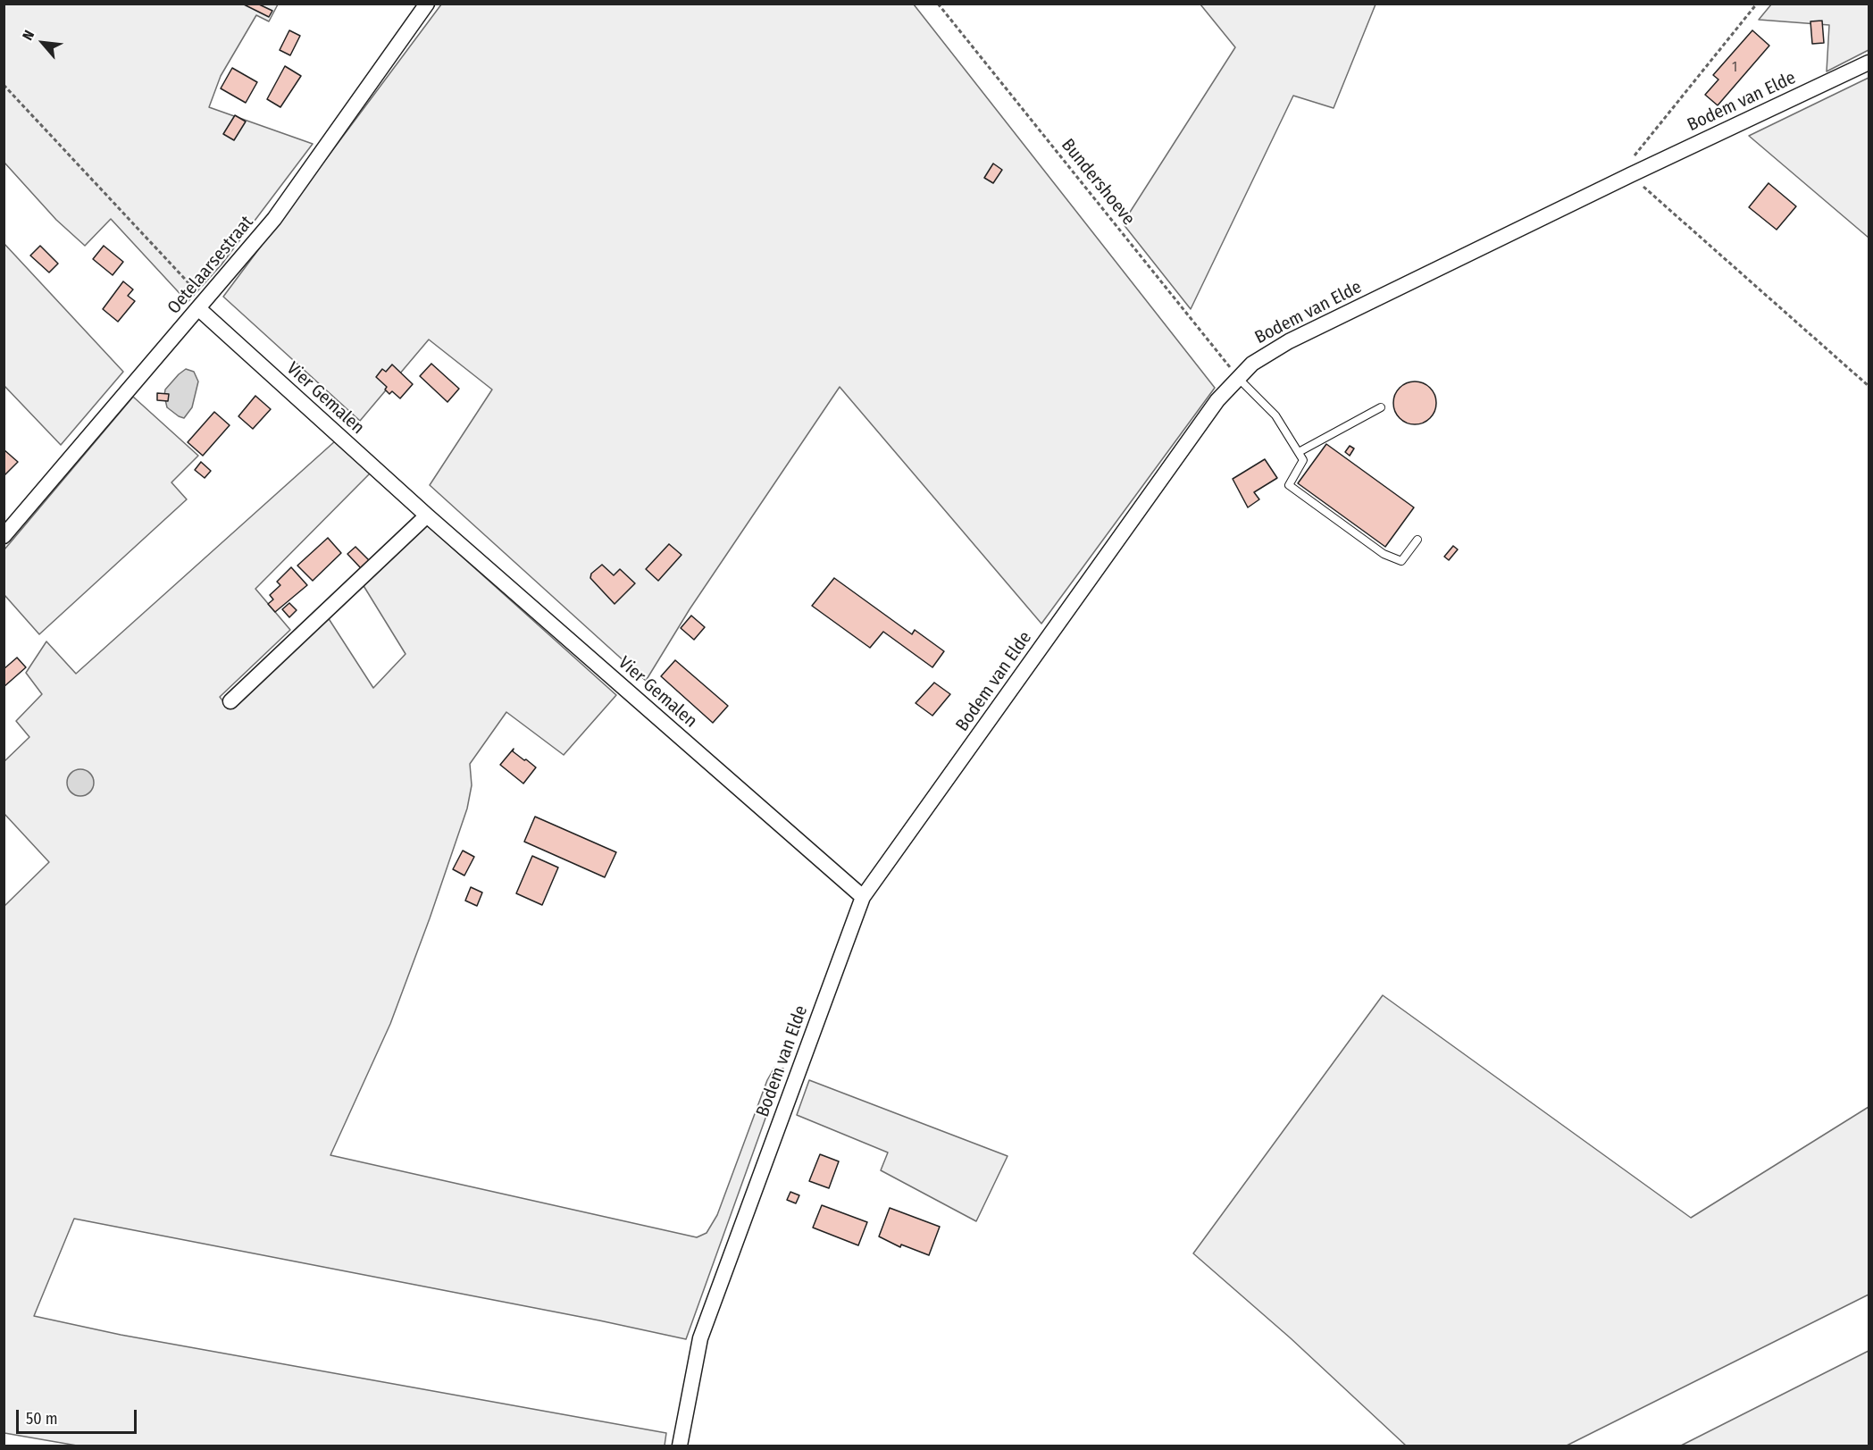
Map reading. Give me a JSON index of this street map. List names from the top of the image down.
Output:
{
  "streets": {
    "street": ["Bodem van Elde", "Oetelaarsestraat", "Vier Gemalen"],
    "path": ["Bundershoeve"]
  },
  "crossings": [
    ["Bodem van Elde", "Bundershoeve"],
    ["Bodem van Elde", "Vier Gemalen"],
    ["Oetelaarsestraat", "Vier Gemalen"]
  ],
  "house_numbers": ["1"],
  "scale_bar": "50 m",
  "north": "top left"
}
